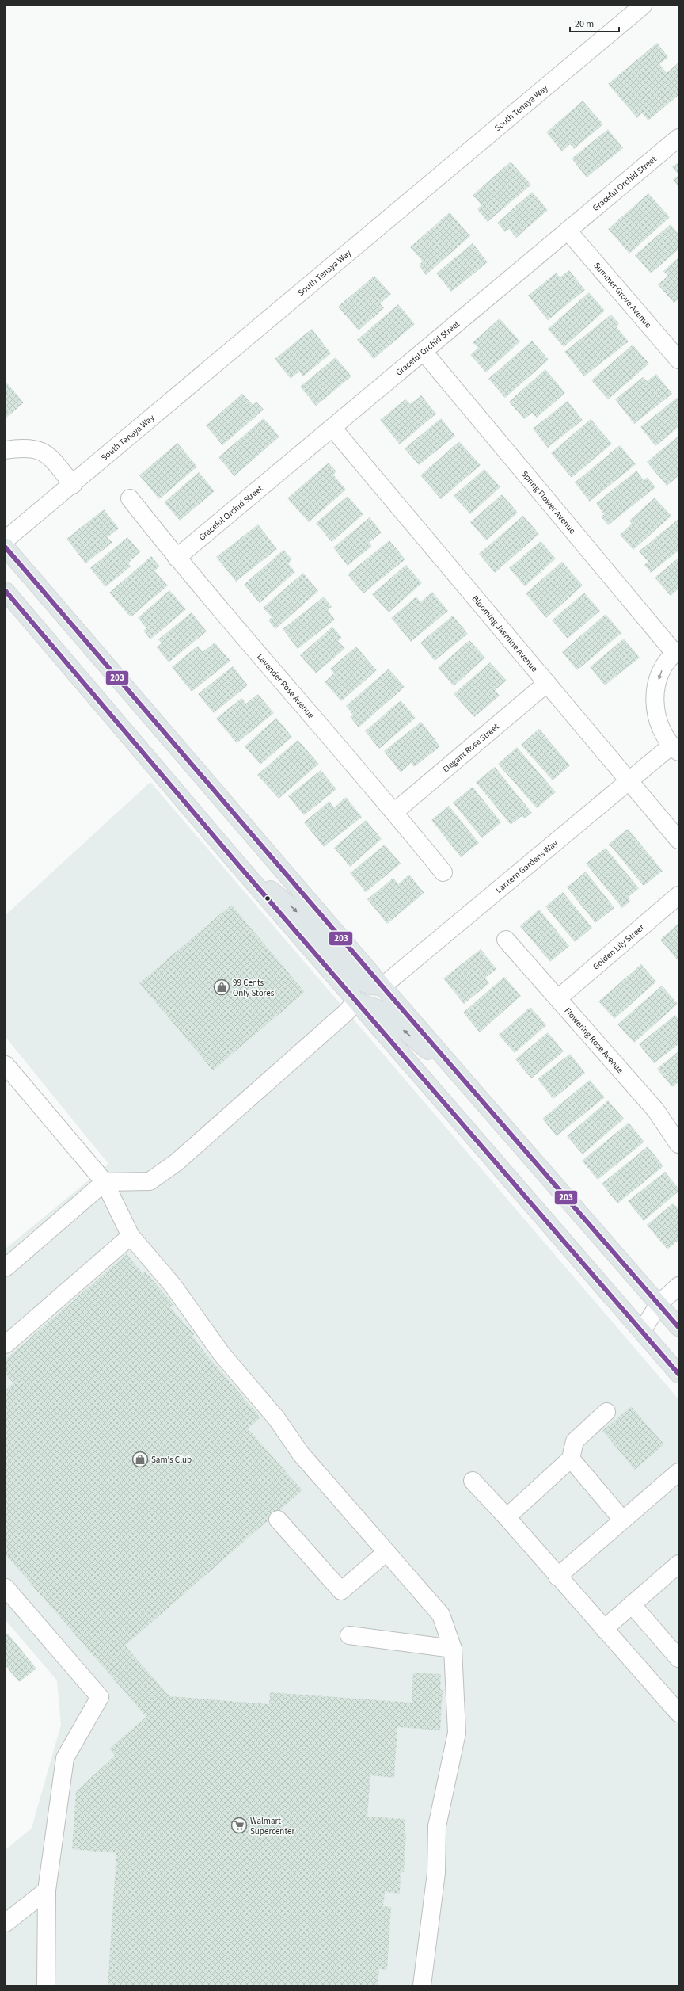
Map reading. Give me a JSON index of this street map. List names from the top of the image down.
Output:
{
  "streets": {
    "street": [
      "South Tenaya Way",
      "Graceful Orchid Street",
      "Summer Grove Avenue",
      "Spring Flower Avenue",
      "Blooming Jasmine Avenue",
      "Lavender Rose Avenue",
      "Elegant Rose Street",
      "Lantern Gardens Way",
      "Golden Lily Street",
      "Flowering Rose Avenue"
    ]
  },
  "crossings": [
    ["Graceful Orchid Street", "Summer Grove Avenue"],
    ["Graceful Orchid Street", "Spring Flower Avenue"],
    ["Graceful Orchid Street", "Blooming Jasmine Avenue"],
    ["Graceful Orchid Street", "Lavender Rose Avenue"],
    ["Blooming Jasmine Avenue", "Elegant Rose Street"],
    ["Blooming Jasmine Avenue", "Lantern Gardens Way"],
    ["Lavender Rose Avenue", "Elegant Rose Street"],
    ["Golden Lily Street", "Flowering Rose Avenue"]
  ],
  "places": {
    "shop": ["99 Cents Only Stores", "Sam's Club"],
    "supermarket": ["Walmart Supercenter"]
  },
  "lines": ["transit line 203"],
  "scale_bar": "20 m"
}
